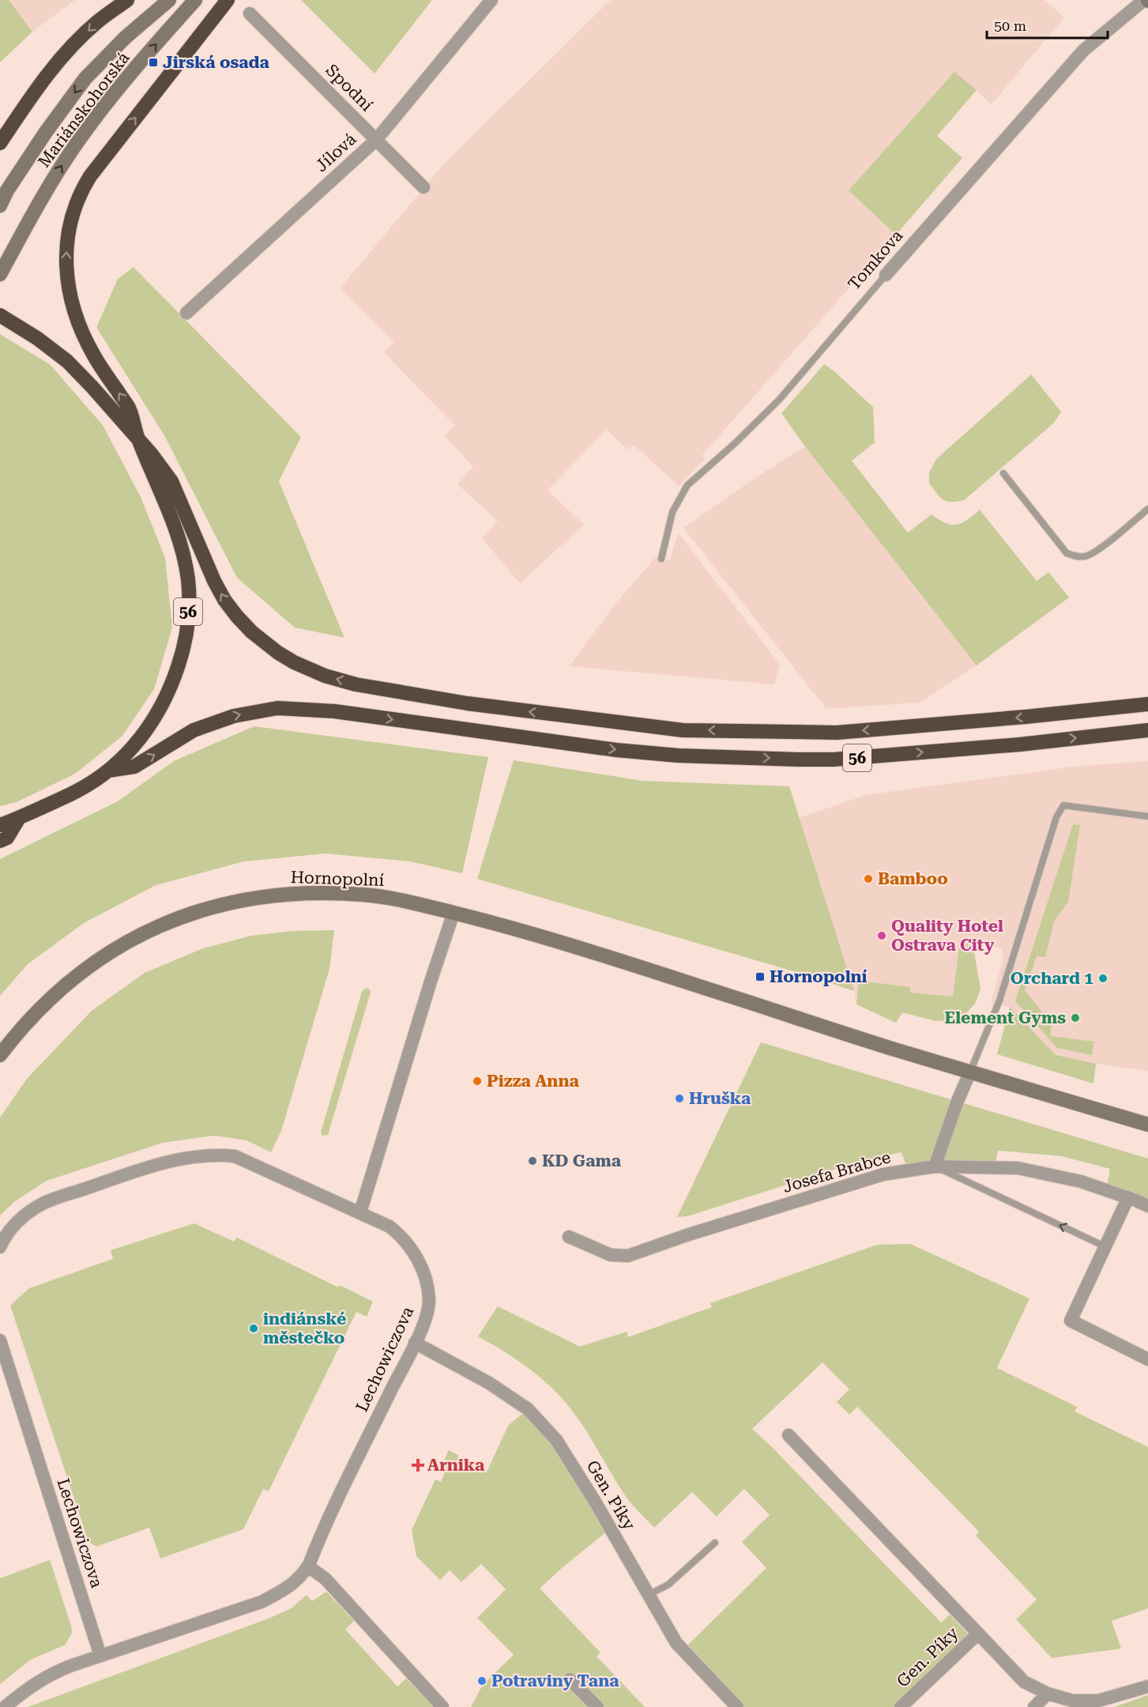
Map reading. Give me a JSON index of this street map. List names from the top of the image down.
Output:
{
  "streets": {
    "highway": ["56"],
    "street": [
      "Spodní",
      "Mariánskohorská",
      "Jílová",
      "Tomkova",
      "Hornopolní",
      "Josefa Brabce",
      "Lechowiczova",
      "Gen. Píky"
    ]
  },
  "crossings": [
    ["Spodní", "Jílová"],
    ["Lechowiczova", "Gen. Píky"]
  ],
  "places": {
    "transit": ["Jirská osada", "Hornopolní"],
    "other": [
      "Bamboo",
      "Quality Hotel Ostrava City",
      "Orchard 1",
      "Element Gyms",
      "Pizza Anna",
      "Hruška",
      "KD Gama",
      "indiánské městečko",
      "Potraviny Tana"
    ],
    "health": ["Arnika"]
  },
  "scale_bar": "50 m"
}
